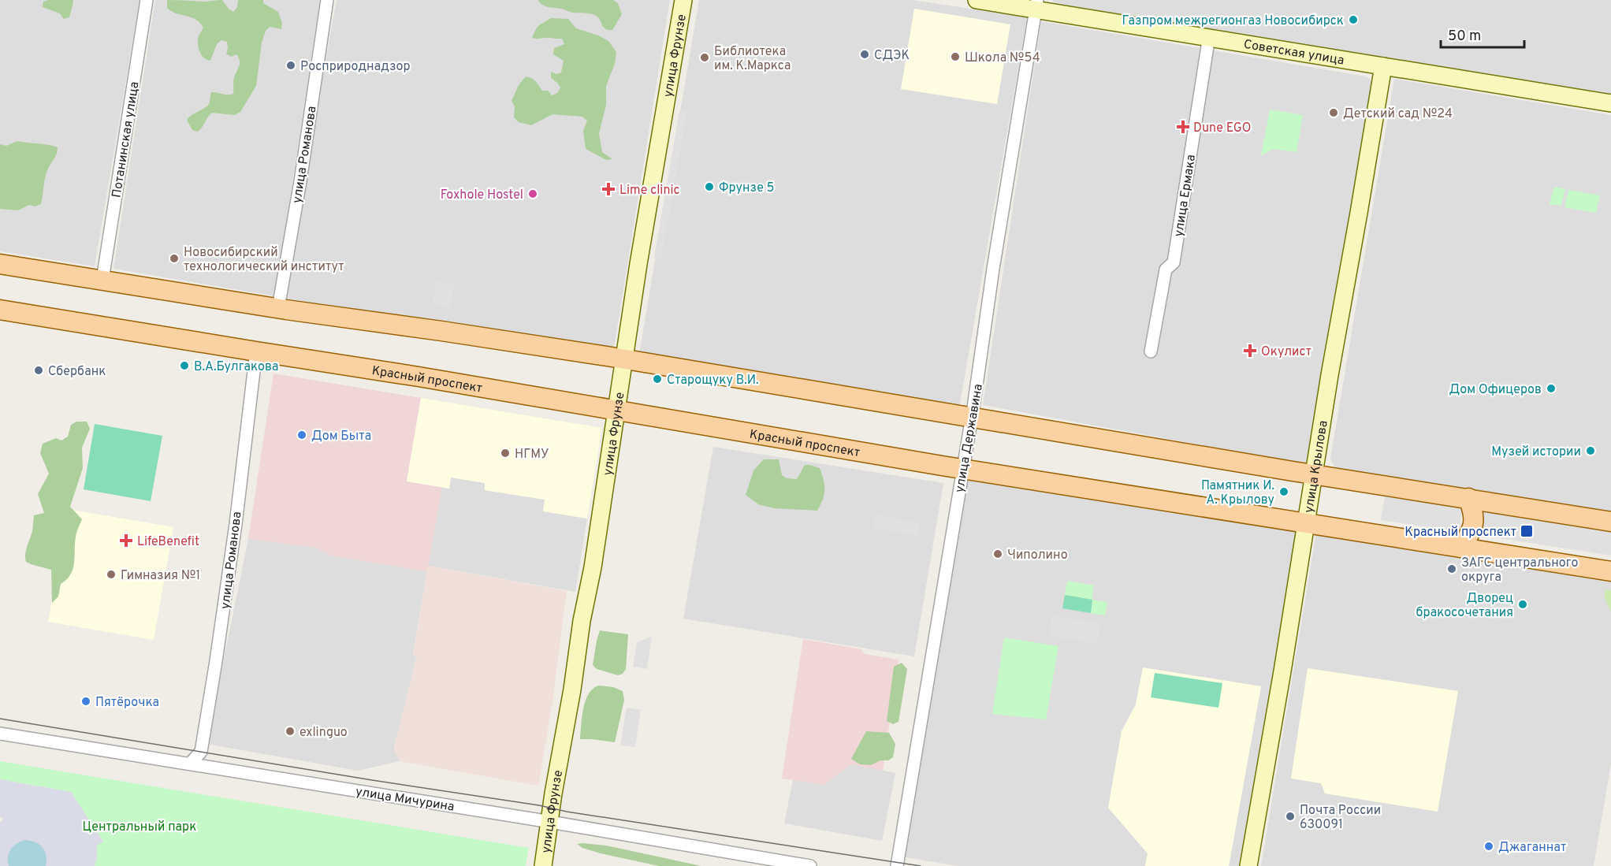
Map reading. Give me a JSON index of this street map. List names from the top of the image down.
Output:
{
  "streets": {
    "main road": ["Красный проспект"],
    "street": [
      "Советская улица",
      "улица Фрунзе",
      "Потанинская улица",
      "улица Романова",
      "улица Ермака",
      "улица Державина",
      "улица Крылова",
      "улица Мичурина"
    ]
  },
  "crossings": [
    ["Советская улица", "улица Ермака"],
    ["Советская улица", "улица Державина"],
    ["Советская улица", "улица Крылова"],
    ["улица Фрунзе", "Красный проспект"],
    ["улица Фрунзе", "улица Мичурина"],
    ["улица Романова", "Красный проспект"],
    ["улица Романова", "улица Мичурина"],
    ["Красный проспект", "улица Державина"],
    ["Красный проспект", "улица Крылова"]
  ],
  "parks": ["Центральный парк"],
  "places": {
    "other": [
      "Газпром межрегионгаз Новосибирск",
      "СДЭК",
      "Школа №54",
      "Библиотека им. К.Маркса",
      "Росприроднадзор",
      "Детский сад №24",
      "Фрунзе 5",
      "Foxhole Hostel",
      "Новосибирский технологический институт",
      "В.А.Булгакова",
      "Сбербанк",
      "Старощуку В.И.",
      "Дом Офицеров",
      "Дом Быта",
      "Музей истории",
      "НГМУ",
      "Памятник И. А. Крылову",
      "Чиполино",
      "ЗАГС центрального округа",
      "Гимназия №1",
      "Дворец бракосочетания",
      "Пятёрочка",
      "exlinguo",
      "Почта России 630091",
      "Джаганнат"
    ],
    "health": [
      "Dune EGO",
      "Lime clinic",
      "Окулист",
      "LifeBenefit"
    ],
    "transit": ["Красный проспект"]
  },
  "scale_bar": "50 m"
}
